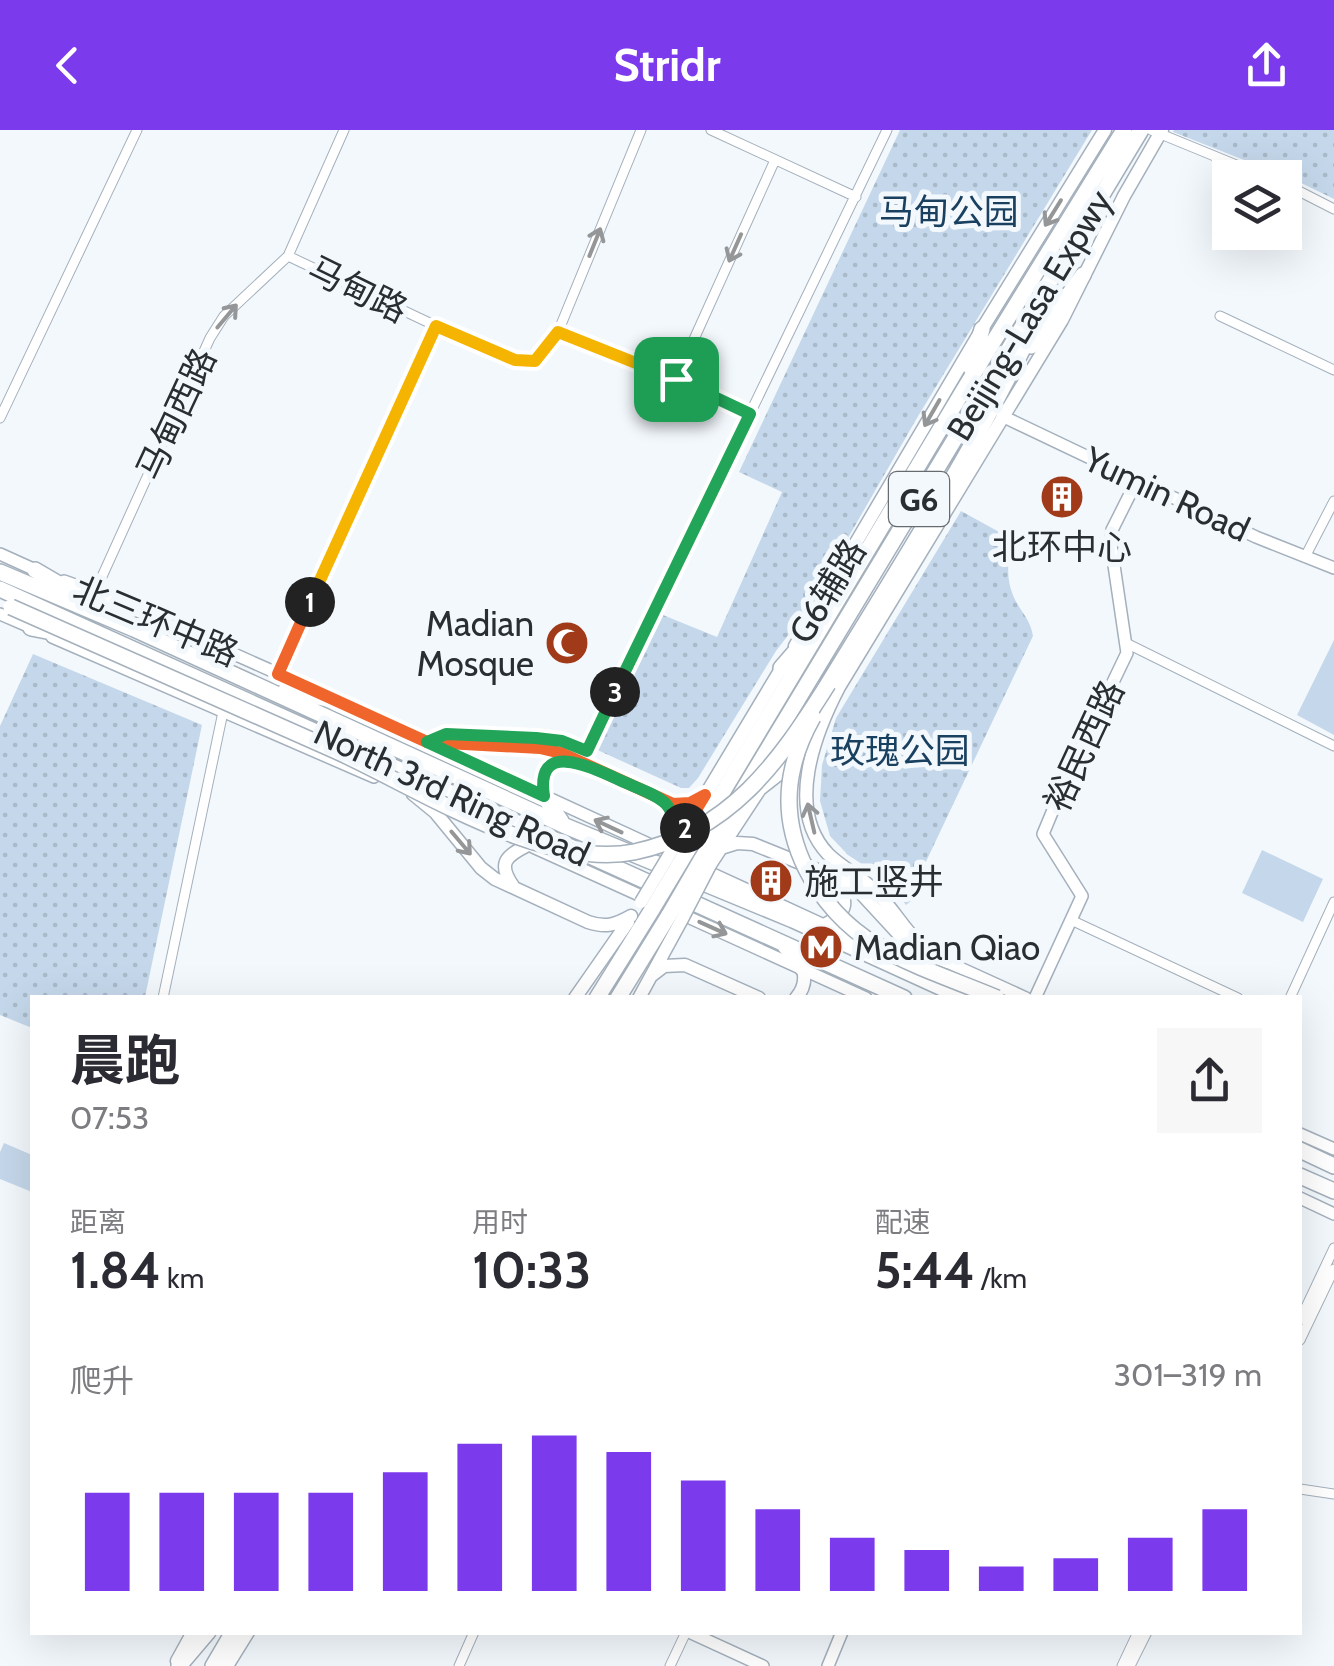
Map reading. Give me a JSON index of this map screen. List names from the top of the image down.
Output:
{
  "streets": {
    "highway": ["Beijing-Lasa Expwy", "G6", "North 3rd Ring Road"],
    "main road": ["G6辅路"],
    "street": [
      "马甸路",
      "马甸西路",
      "Yumin Road",
      "北三环中路",
      "裕民西路"
    ]
  },
  "crossings": [
    ["马甸路", "马甸西路"],
    ["Beijing-Lasa Expwy", "G6"],
    ["Beijing-Lasa Expwy", "G6辅路"],
    ["马甸西路", "北三环中路"],
    ["Yumin Road", "G6辅路"],
    ["Yumin Road", "裕民西路"],
    ["G6", "G6辅路"]
  ],
  "one_way": ["马甸西路"],
  "parks": ["马甸公园", "玫瑰公园"],
  "places": {
    "building": ["北环中心", "施工竖井"],
    "mosque": ["Madian Mosque"],
    "metro station": ["Madian Qiao"]
  },
  "page": {
    "header": "Stridr",
    "pins": ["1", "3", "2"],
    "heading": ["晨跑", "07:53"],
    "stats": [
      ["距离", "1.84 km"],
      ["用时", "10:33"],
      ["配速", "5:44 /km"]
    ],
    "chart": ["爬升", "301–319 m"]
  }
}
